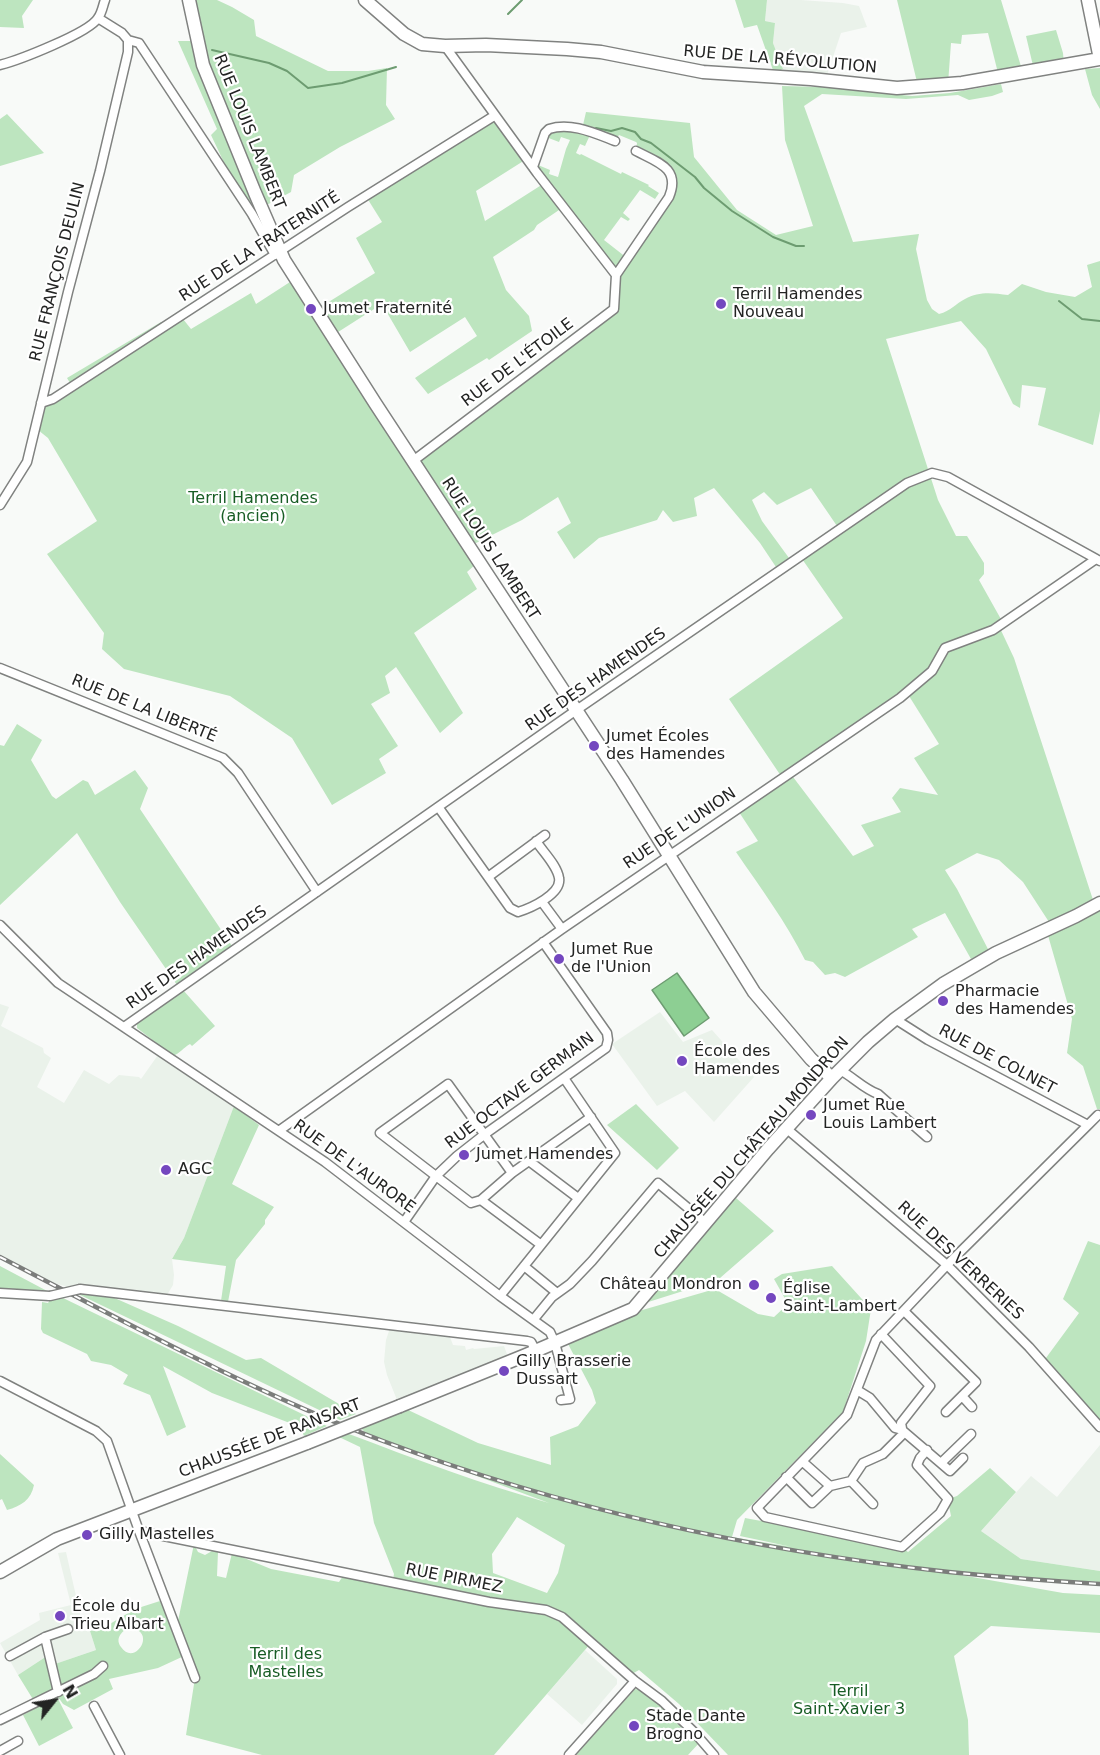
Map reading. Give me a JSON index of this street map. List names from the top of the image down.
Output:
{
  "streets": {
    "street": [
      "RUE DE LA RÉVOLUTION",
      "RUE LOUIS LAMBERT",
      "RUE DE LA FRATERNITÉ",
      "RUE FRANÇOIS DEULIN",
      "RUE DE L'ÉTOILE",
      "RUE DES HAMENDES",
      "RUE DE LA LIBERTÉ",
      "RUE DE L'UNION",
      "RUE DE COLNET",
      "RUE OCTAVE GERMAIN",
      "CHAUSSÉE DU CHÂTEAU MONDRON",
      "RUE DE L'AURORE",
      "RUE DES VERRERIES",
      "CHAUSSÉE DE RANSART",
      "RUE PIRMEZ"
    ]
  },
  "crossings": [
    ["RUE LOUIS LAMBERT", "RUE DE LA FRATERNITÉ"],
    ["RUE LOUIS LAMBERT", "RUE DE L'ÉTOILE"],
    ["RUE LOUIS LAMBERT", "RUE DES HAMENDES"],
    ["RUE LOUIS LAMBERT", "RUE DE L'UNION"],
    ["RUE LOUIS LAMBERT", "CHAUSSÉE DU CHÂTEAU MONDRON"],
    ["RUE DE LA FRATERNITÉ", "RUE FRANÇOIS DEULIN"],
    ["RUE DES HAMENDES", "RUE DE LA LIBERTÉ"],
    ["RUE DES HAMENDES", "RUE DE L'UNION"],
    ["RUE DES HAMENDES", "RUE DE L'AURORE"],
    ["RUE DE L'UNION", "RUE OCTAVE GERMAIN"],
    ["RUE DE L'UNION", "RUE DE L'AURORE"],
    ["RUE DE COLNET", "CHAUSSÉE DU CHÂTEAU MONDRON"],
    ["RUE OCTAVE GERMAIN", "RUE DE L'AURORE"],
    ["CHAUSSÉE DU CHÂTEAU MONDRON", "RUE DE L'AURORE"],
    ["CHAUSSÉE DU CHÂTEAU MONDRON", "RUE DES VERRERIES"],
    ["CHAUSSÉE DU CHÂTEAU MONDRON", "CHAUSSÉE DE RANSART"],
    ["RUE DE L'AURORE", "CHAUSSÉE DE RANSART"]
  ],
  "parks": ["Terril Hamendes (ancien)", "Terril des Mastelles", "Terril Saint-Xavier 3"],
  "places": [
    "Terril Hamendes Nouveau",
    "Jumet Fraternité",
    "Jumet Écoles des Hamendes",
    "Jumet Rue de l'Union",
    "Pharmacie des Hamendes",
    "École des Hamendes",
    "Jumet Rue Louis Lambert",
    "Jumet Hamendes",
    "AGC",
    "Château Mondron",
    "Église Saint-Lambert",
    "Gilly Brasserie Dussart",
    "Gilly Mastelles",
    "École du Trieu Albart",
    "Stade Dante Brogno"
  ],
  "north": "top right"
}
